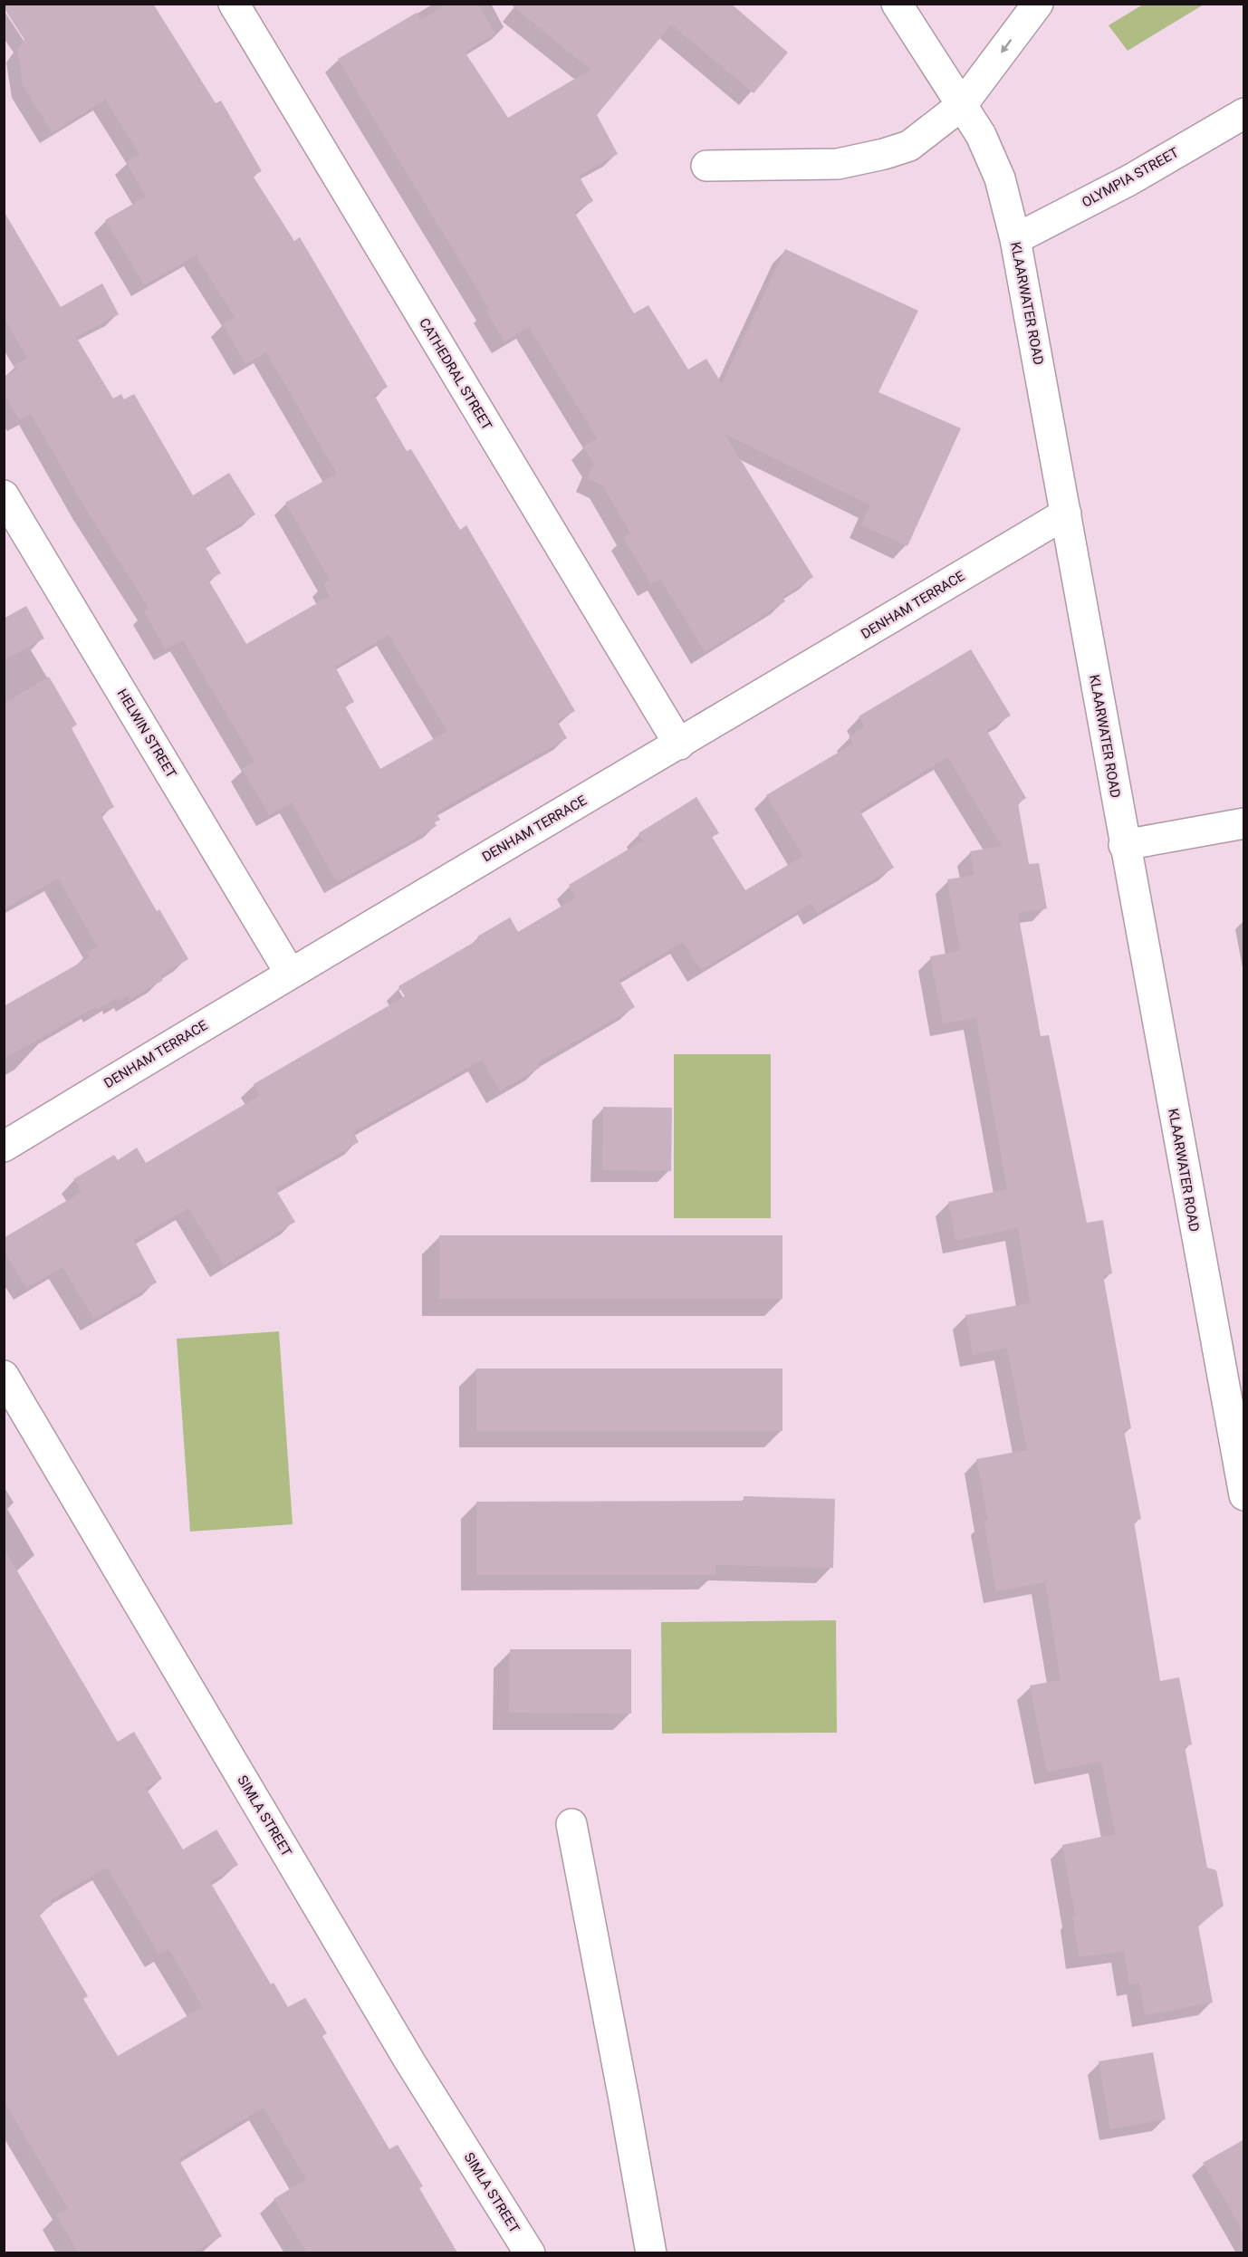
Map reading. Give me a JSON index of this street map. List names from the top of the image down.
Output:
{
  "streets": {
    "street": [
      "OLYMPIA STREET",
      "KLAARWATER ROAD",
      "CATHEDRAL STREET",
      "DENHAM TERRACE",
      "HELWIN STREET",
      "SIMLA STREET"
    ]
  },
  "crossings": [
    ["OLYMPIA STREET", "KLAARWATER ROAD"],
    ["KLAARWATER ROAD", "DENHAM TERRACE"],
    ["CATHEDRAL STREET", "DENHAM TERRACE"],
    ["DENHAM TERRACE", "HELWIN STREET"]
  ]
}
